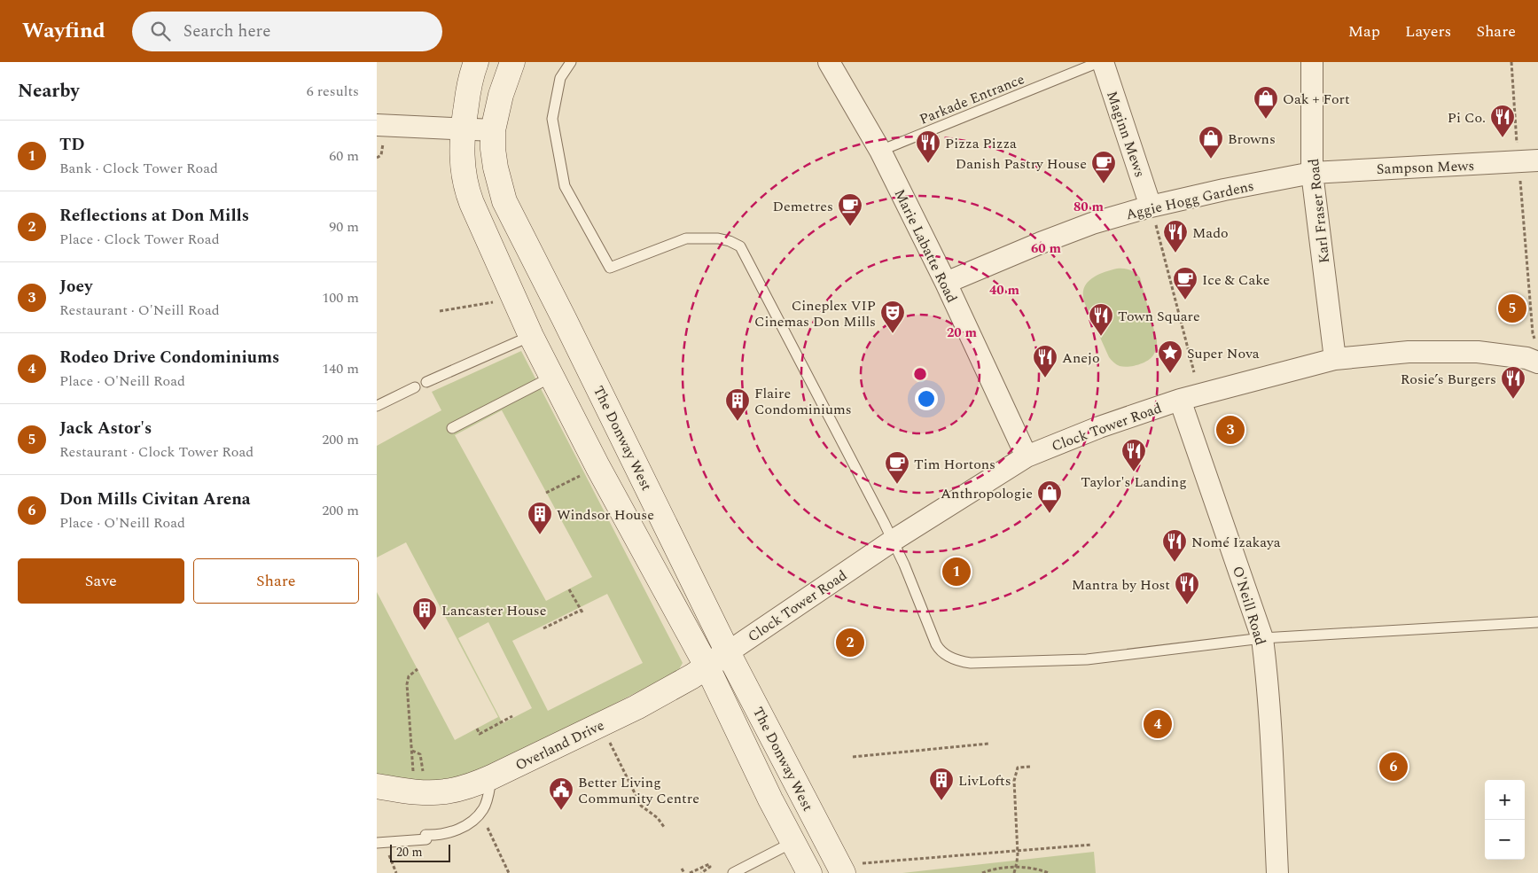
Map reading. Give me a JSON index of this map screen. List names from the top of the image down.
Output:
{
  "streets": {
    "street": [
      "Maginn Mews",
      "Sampson Mews",
      "Aggie Hogg Gardens",
      "Karl Fraser Road",
      "Marie Labatte Road",
      "Clock Tower Road",
      "The Donway West",
      "O'Neill Road",
      "Overland Drive"
    ],
    "lane": ["Parkade Entrance"]
  },
  "crossings": [
    ["Parkade Entrance", "Maginn Mews"],
    ["Parkade Entrance", "Marie Labatte Road"],
    ["Maginn Mews", "Aggie Hogg Gardens"],
    ["Sampson Mews", "Aggie Hogg Gardens"],
    ["Sampson Mews", "Karl Fraser Road"],
    ["Aggie Hogg Gardens", "Karl Fraser Road"],
    ["Aggie Hogg Gardens", "Marie Labatte Road"],
    ["Karl Fraser Road", "Clock Tower Road"],
    ["Marie Labatte Road", "Clock Tower Road"],
    ["Clock Tower Road", "The Donway West"],
    ["Clock Tower Road", "O'Neill Road"],
    ["Clock Tower Road", "Overland Drive"],
    ["The Donway West", "Overland Drive"]
  ],
  "places": {
    "shop": ["Oak + Fort", "Browns", "Anthropologie"],
    "restaurant": [
      "Pi Co.",
      "Pizza Pizza",
      "Mado",
      "Town Square",
      "Anejo",
      "Rosie’s Burgers",
      "Taylor's Landing",
      "Nomé Izakaya",
      "Mantra by Host"
    ],
    "cafe": [
      "Danish Pastry House",
      "Demetres",
      "Ice & Cake",
      "Tim Hortons"
    ],
    "theatre": ["Cineplex VIP Cinemas Don Mills"],
    "place": ["Super Nova"],
    "building": [
      "Flaire Condominiums",
      "Windsor House",
      "Lancaster House",
      "LivLofts"
    ],
    "public building": ["Better Living Community Centre"]
  },
  "scale_bar": "20 m",
  "page": {
    "header": "Wayfind",
    "search": "Search here",
    "nav": ["Map", "Layers", "Share"],
    "heading": ["Nearby", "6 results"],
    "list": [
      {
        "mark": "1",
        "name": "TD",
        "note": "Bank · Clock Tower Road",
        "value": "60 m"
      },
      {
        "mark": "2",
        "name": "Reflections at Don Mills",
        "note": "Place · Clock Tower Road",
        "value": "90 m"
      },
      {
        "mark": "3",
        "name": "Joey",
        "note": "Restaurant · O'Neill Road",
        "value": "100 m"
      },
      {
        "mark": "4",
        "name": "Rodeo Drive Condominiums",
        "note": "Place · O'Neill Road",
        "value": "140 m"
      },
      {
        "mark": "5",
        "name": "Jack Astor's",
        "note": "Restaurant · Clock Tower Road",
        "value": "200 m"
      },
      {
        "mark": "6",
        "name": "Don Mills Civitan Arena",
        "note": "Place · O'Neill Road",
        "value": "200 m"
      }
    ],
    "pins": [
      "5",
      "3",
      "1",
      "2",
      "4",
      "6"
    ],
    "buttons": ["Save", "Share"],
    "map_buttons": ["+", "−"],
    "scale": "20 m"
  },
  "rings": [
    "80 m",
    "60 m",
    "40 m",
    "20 m"
  ]
}
